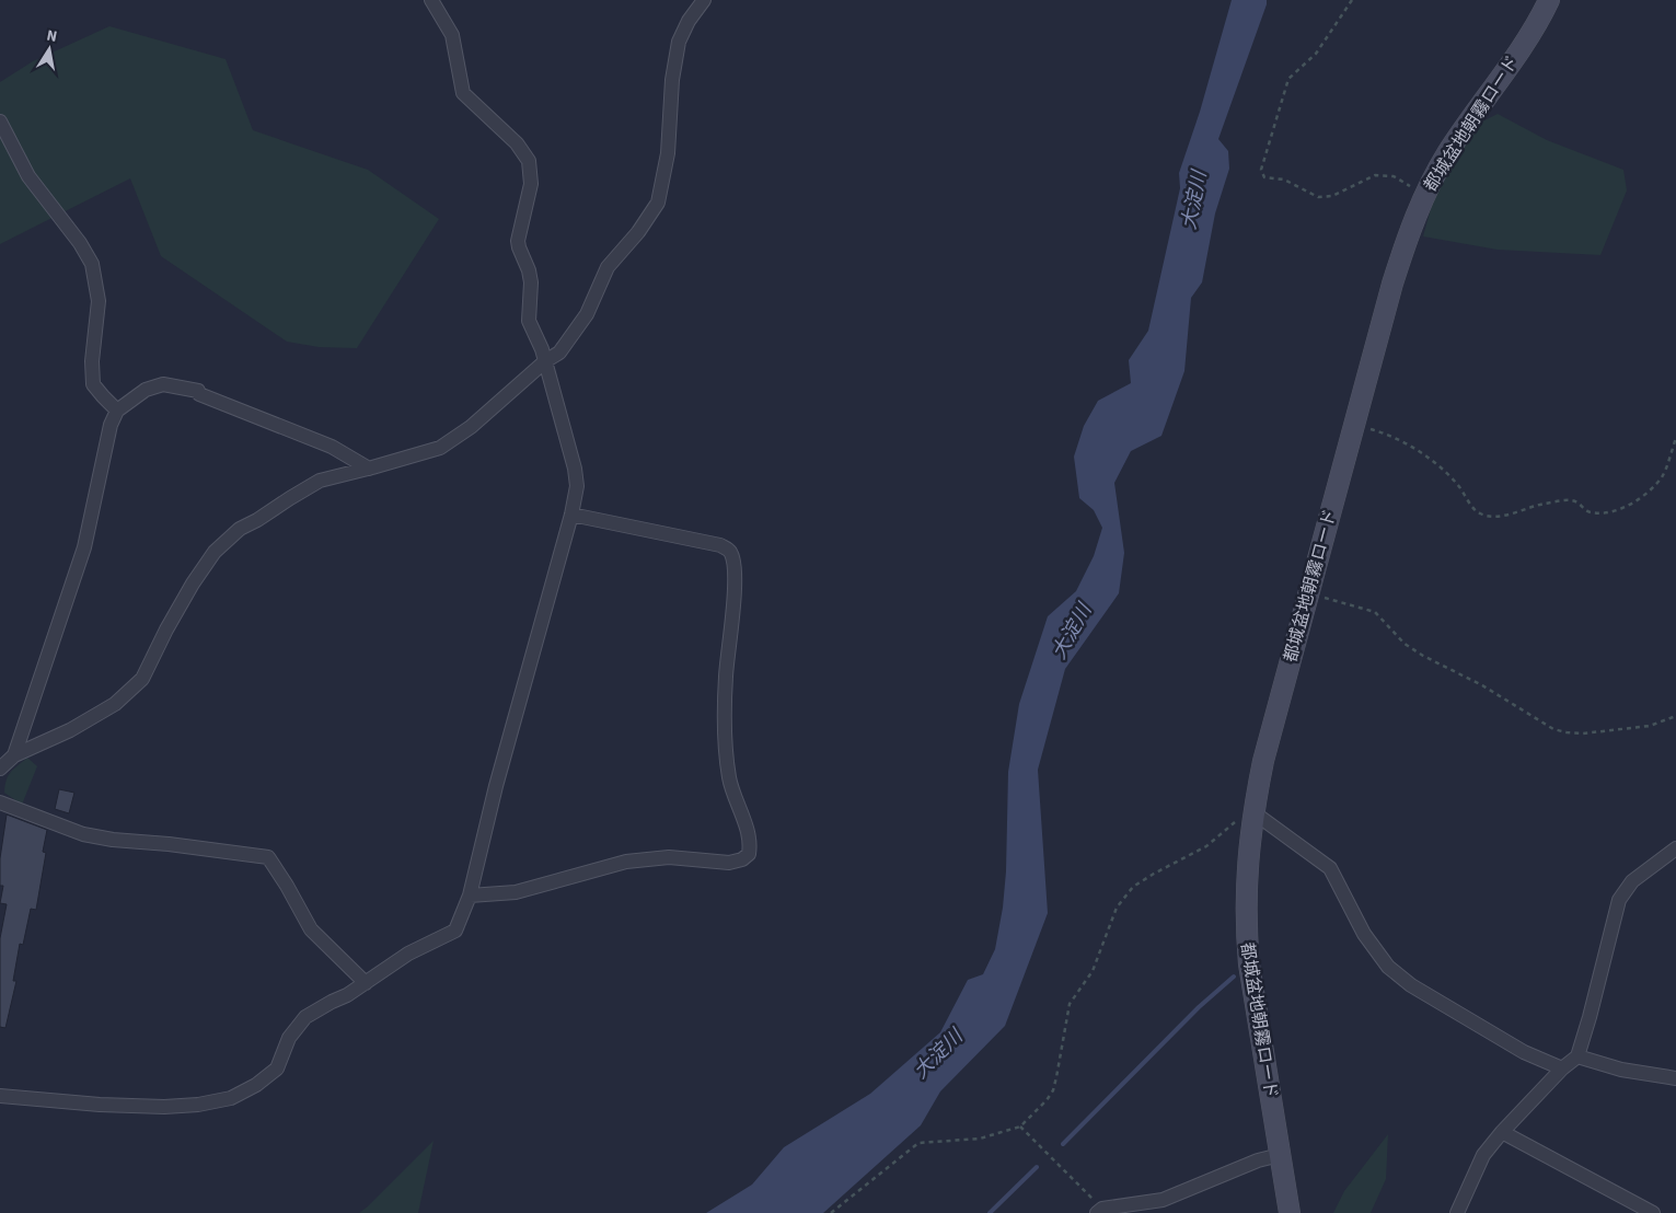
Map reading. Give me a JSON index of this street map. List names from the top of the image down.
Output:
{
  "streets": {
    "street": ["都城盆地朝霧ロード"]
  },
  "water": ["大淀川"],
  "north": "top"
}
